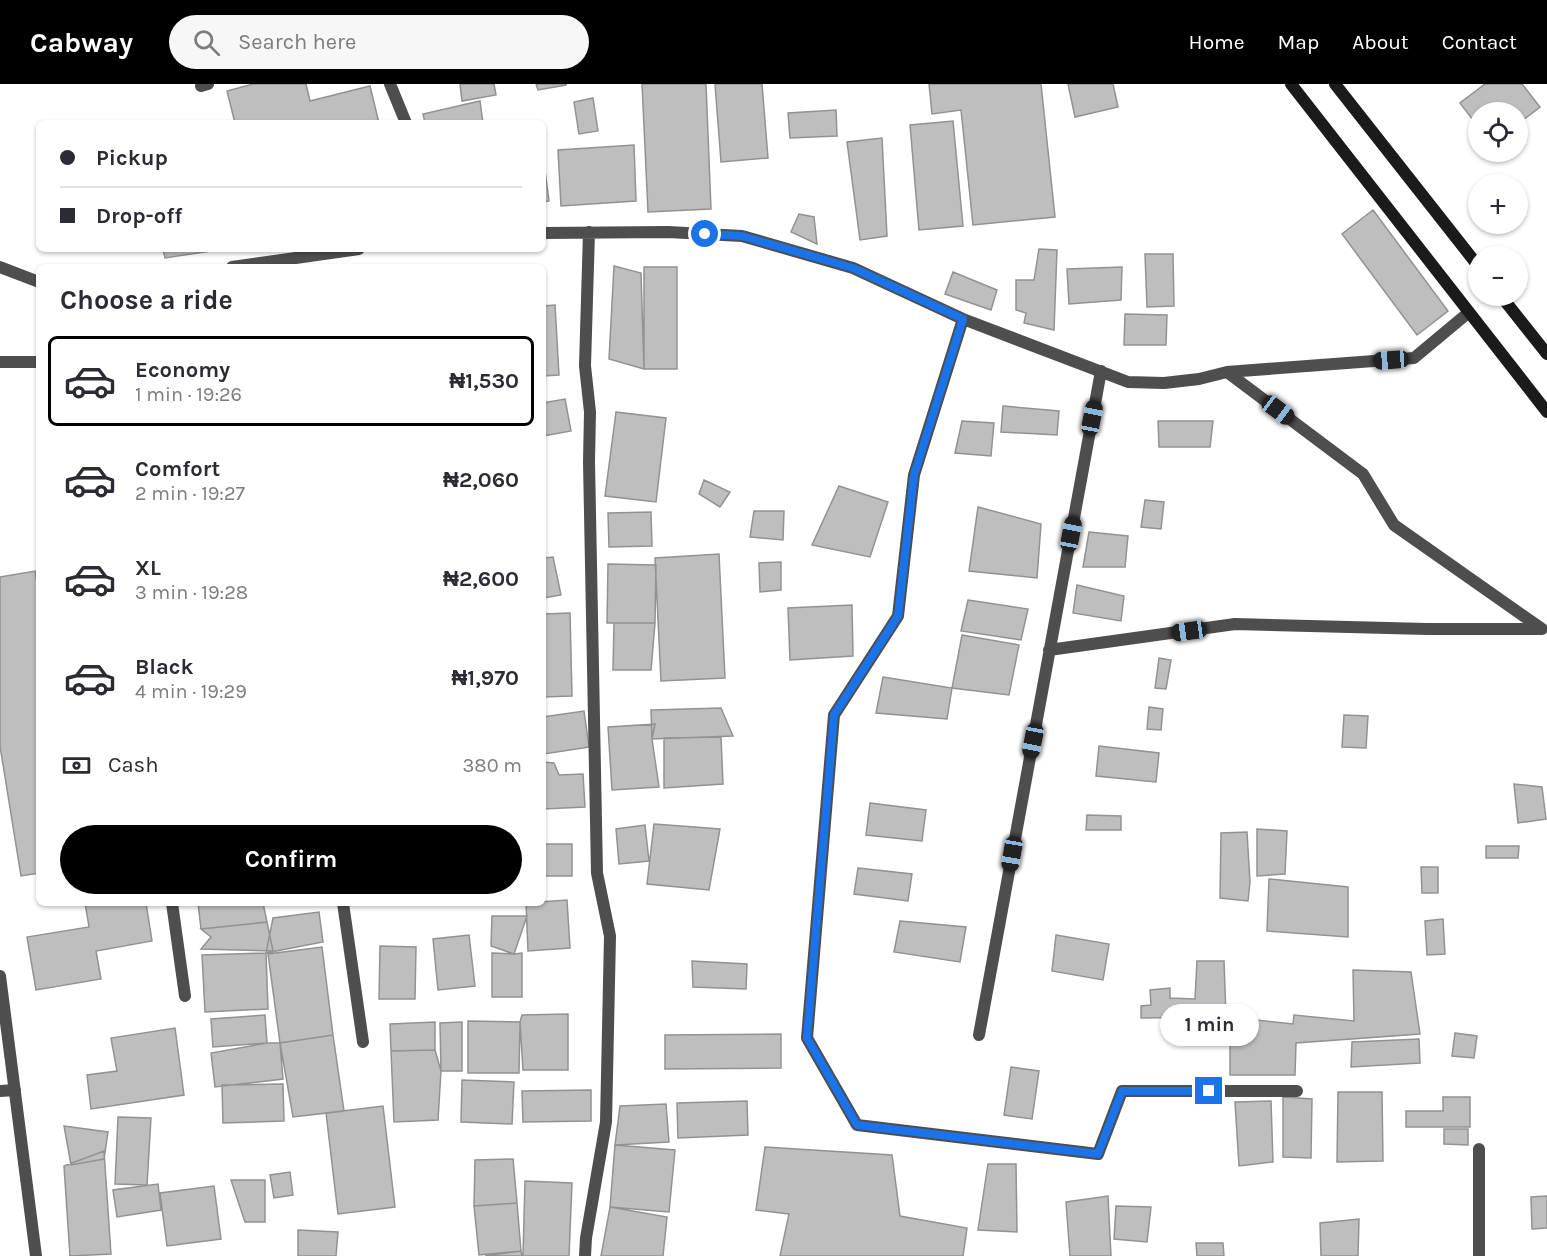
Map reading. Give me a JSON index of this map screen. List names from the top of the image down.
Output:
{
  "page": {
    "header": "Cabway",
    "search": "Search here",
    "nav": [
      "Home",
      "Map",
      "About",
      "Contact"
    ],
    "map_buttons": ["+", "−"],
    "banner": ["Pickup", "Drop-off"],
    "heading": "Choose a ride",
    "list": [
      {
        "name": "Economy",
        "note": "1 min · 19:26",
        "value": "₦1,530"
      },
      {
        "name": "Comfort",
        "note": "2 min · 19:27",
        "value": "₦2,060"
      },
      {
        "name": "XL",
        "note": "3 min · 19:28",
        "value": "₦2,600"
      },
      {
        "name": "Black",
        "note": "4 min · 19:29",
        "value": "₦1,970"
      }
    ],
    "pay": ["Cash", "380 m"],
    "buttons": "Confirm",
    "bubble": "1 min"
  }
}
